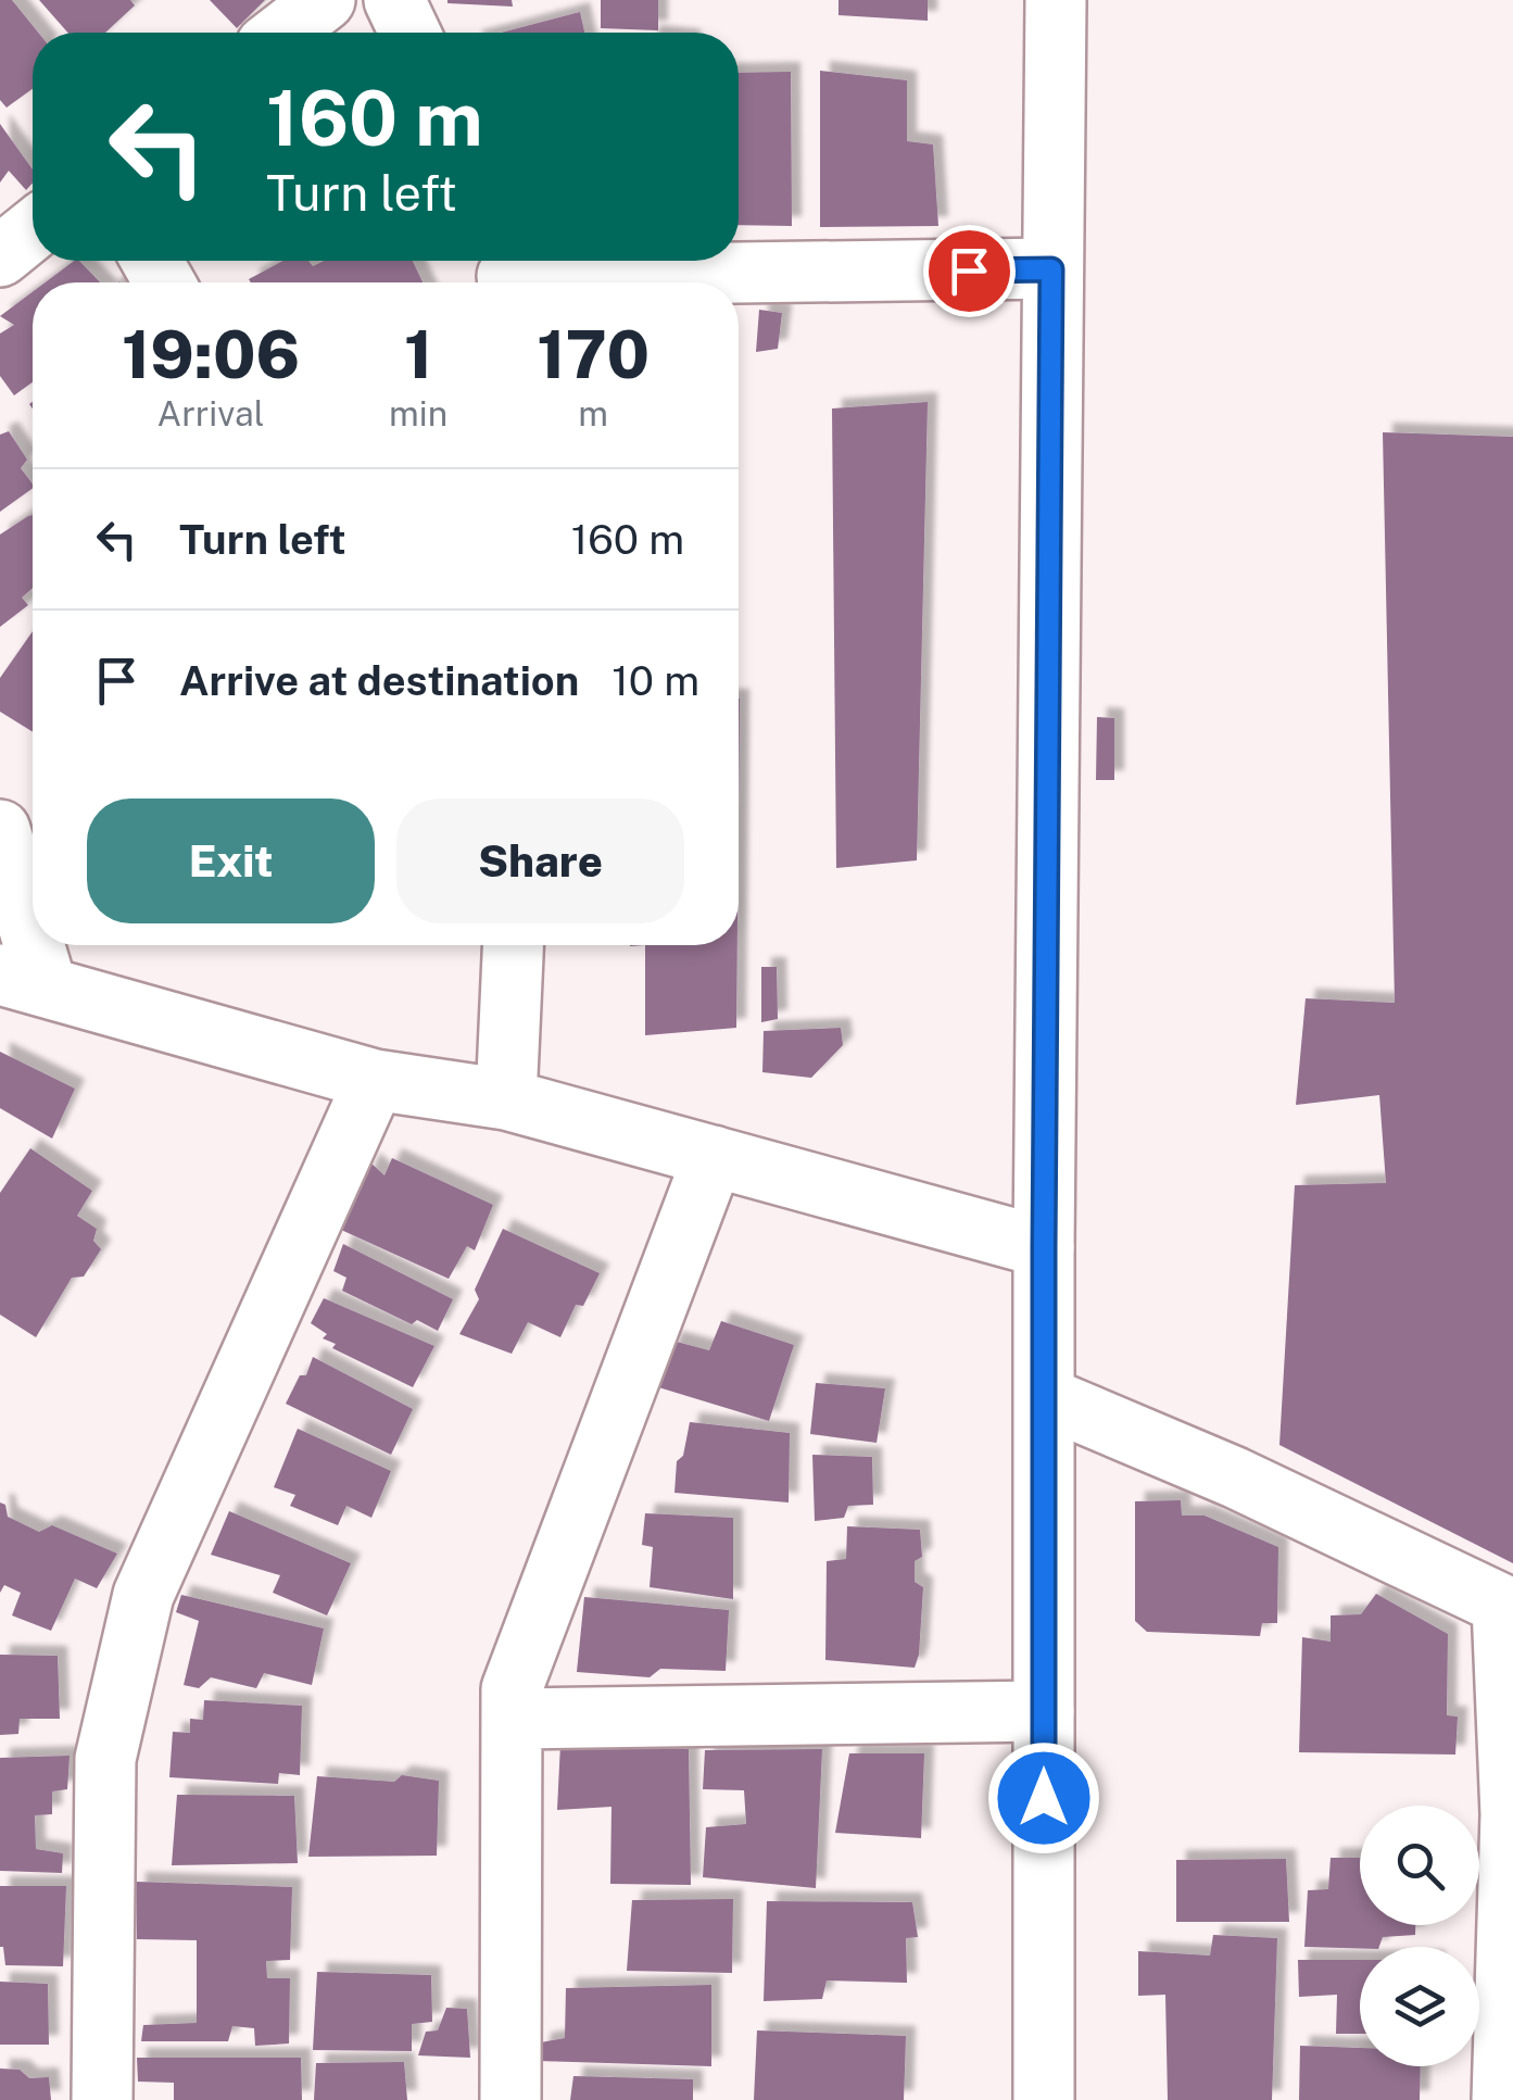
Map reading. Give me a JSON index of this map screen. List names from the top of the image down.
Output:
{
  "page": {
    "turn": ["160 m", "Turn left"],
    "eta": [
      "19:06",
      "Arrival",
      "1",
      "min",
      "170",
      "m"
    ],
    "list": [
      {
        "name": "Turn left",
        "value": "160 m"
      },
      {
        "name": "Arrive at destination",
        "value": "10 m"
      }
    ],
    "buttons": ["Exit", "Share"]
  }
}
